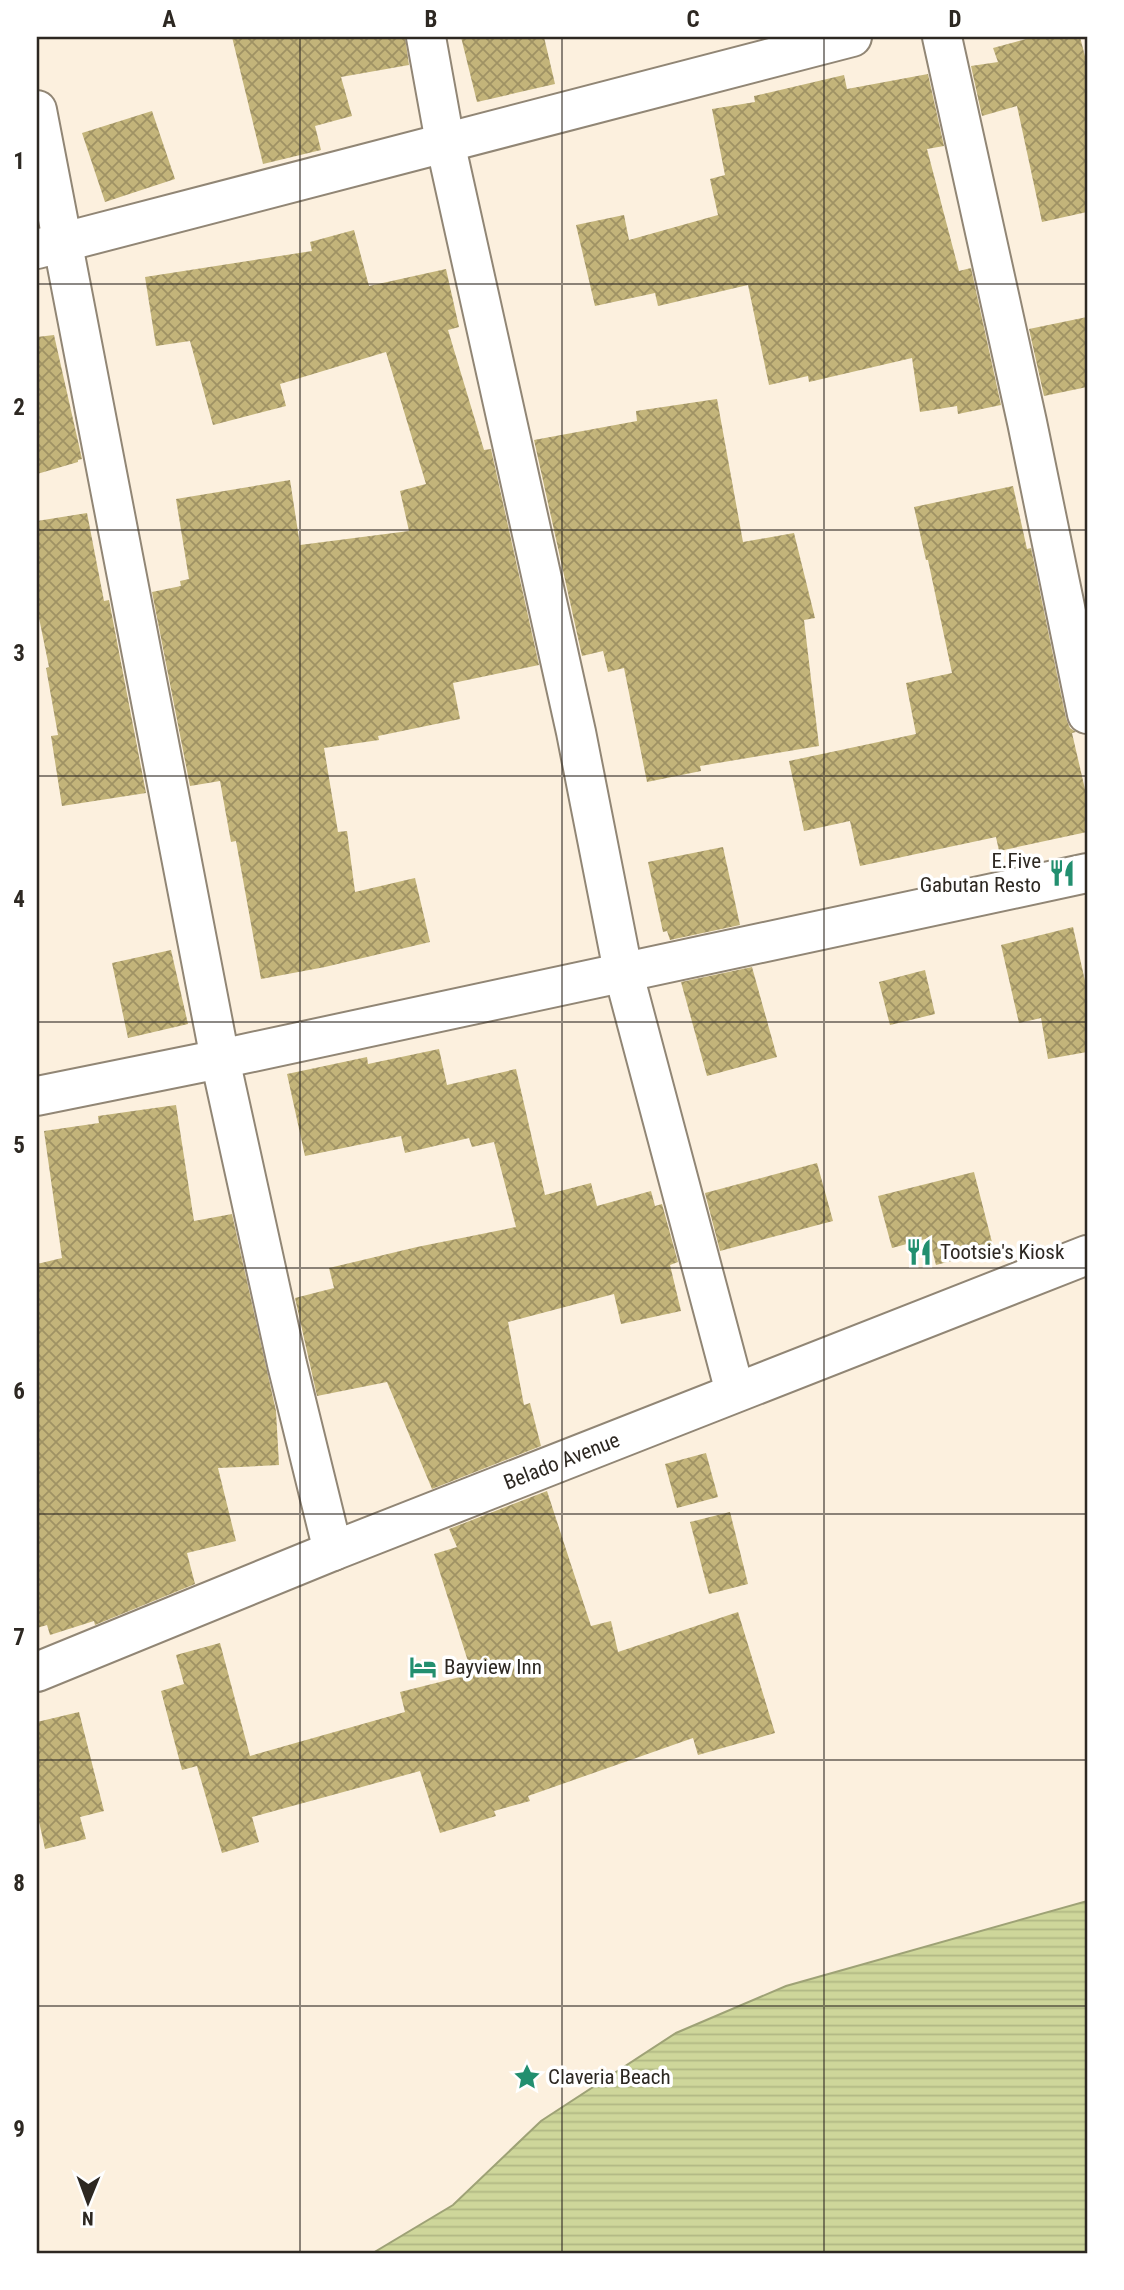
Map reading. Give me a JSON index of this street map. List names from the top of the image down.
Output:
{
  "streets": {
    "street": ["Belado Avenue"]
  },
  "places": {
    "restaurant": ["E.Five Gabutan Resto", "Tootsie's Kiosk"],
    "hotel": ["Bayview Inn"],
    "place": ["Claveria Beach"]
  },
  "north": "bottom",
  "grid": {
    "columns": [
      "A",
      "B",
      "C",
      "D"
    ],
    "rows": [
      "1",
      "2",
      "3",
      "4",
      "5",
      "6",
      "7",
      "8",
      "9"
    ]
  }
}
